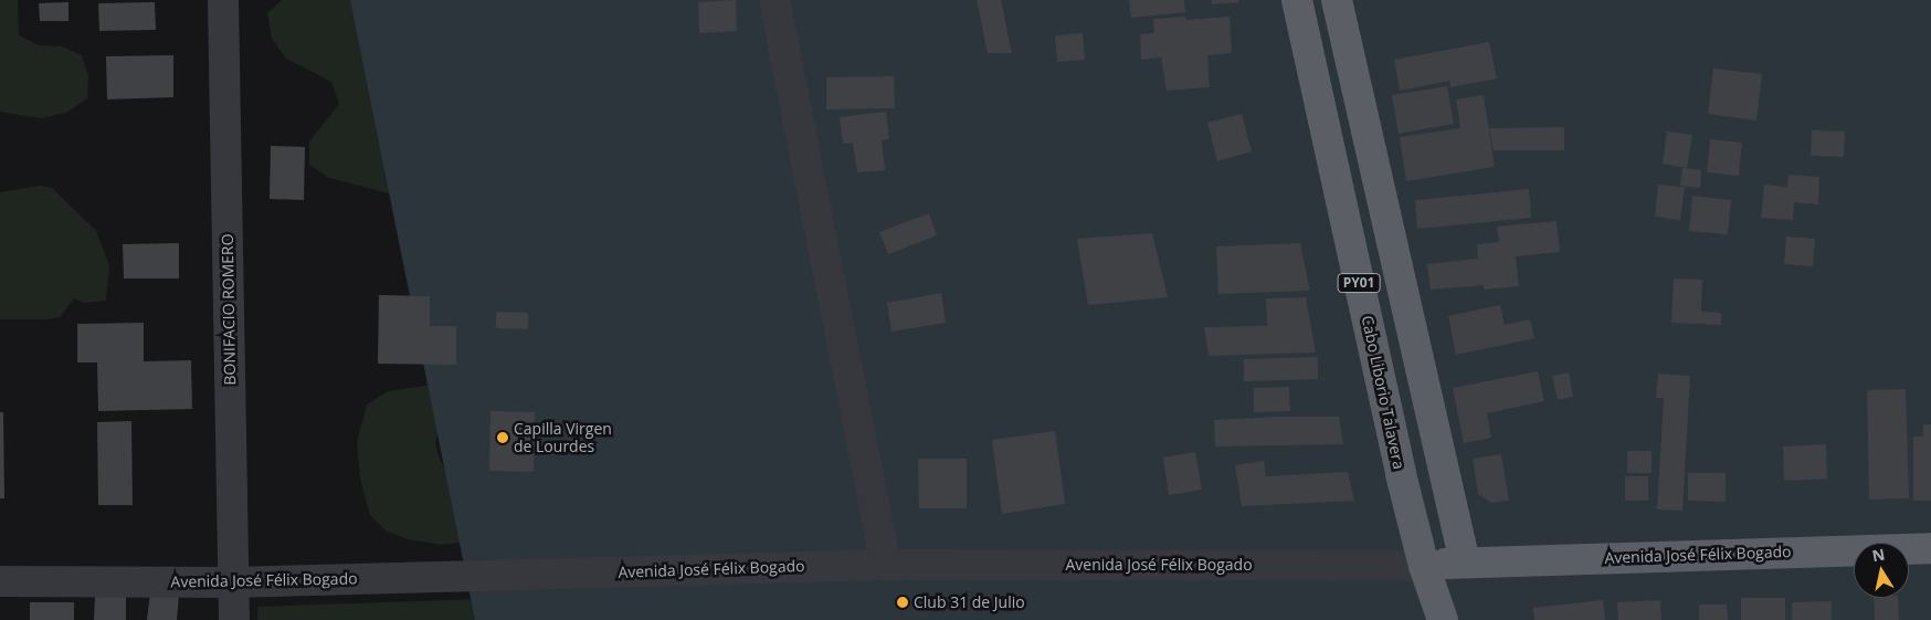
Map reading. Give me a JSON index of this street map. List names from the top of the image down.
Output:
{
  "streets": {
    "highway": ["PY01", "Cabo Liborio Talavera", "Avenida José Félix Bogado"],
    "street": ["BONIFACIO ROMERO"]
  },
  "crossings": [
    ["PY01", "Cabo Liborio Talavera"],
    ["PY01", "Avenida José Félix Bogado"],
    ["BONIFACIO ROMERO", "Avenida José Félix Bogado"],
    ["Cabo Liborio Talavera", "Avenida José Félix Bogado"]
  ],
  "places": ["Capilla Virgen de Lourdes", "Club 31 de Julio"],
  "north": "top"
}
